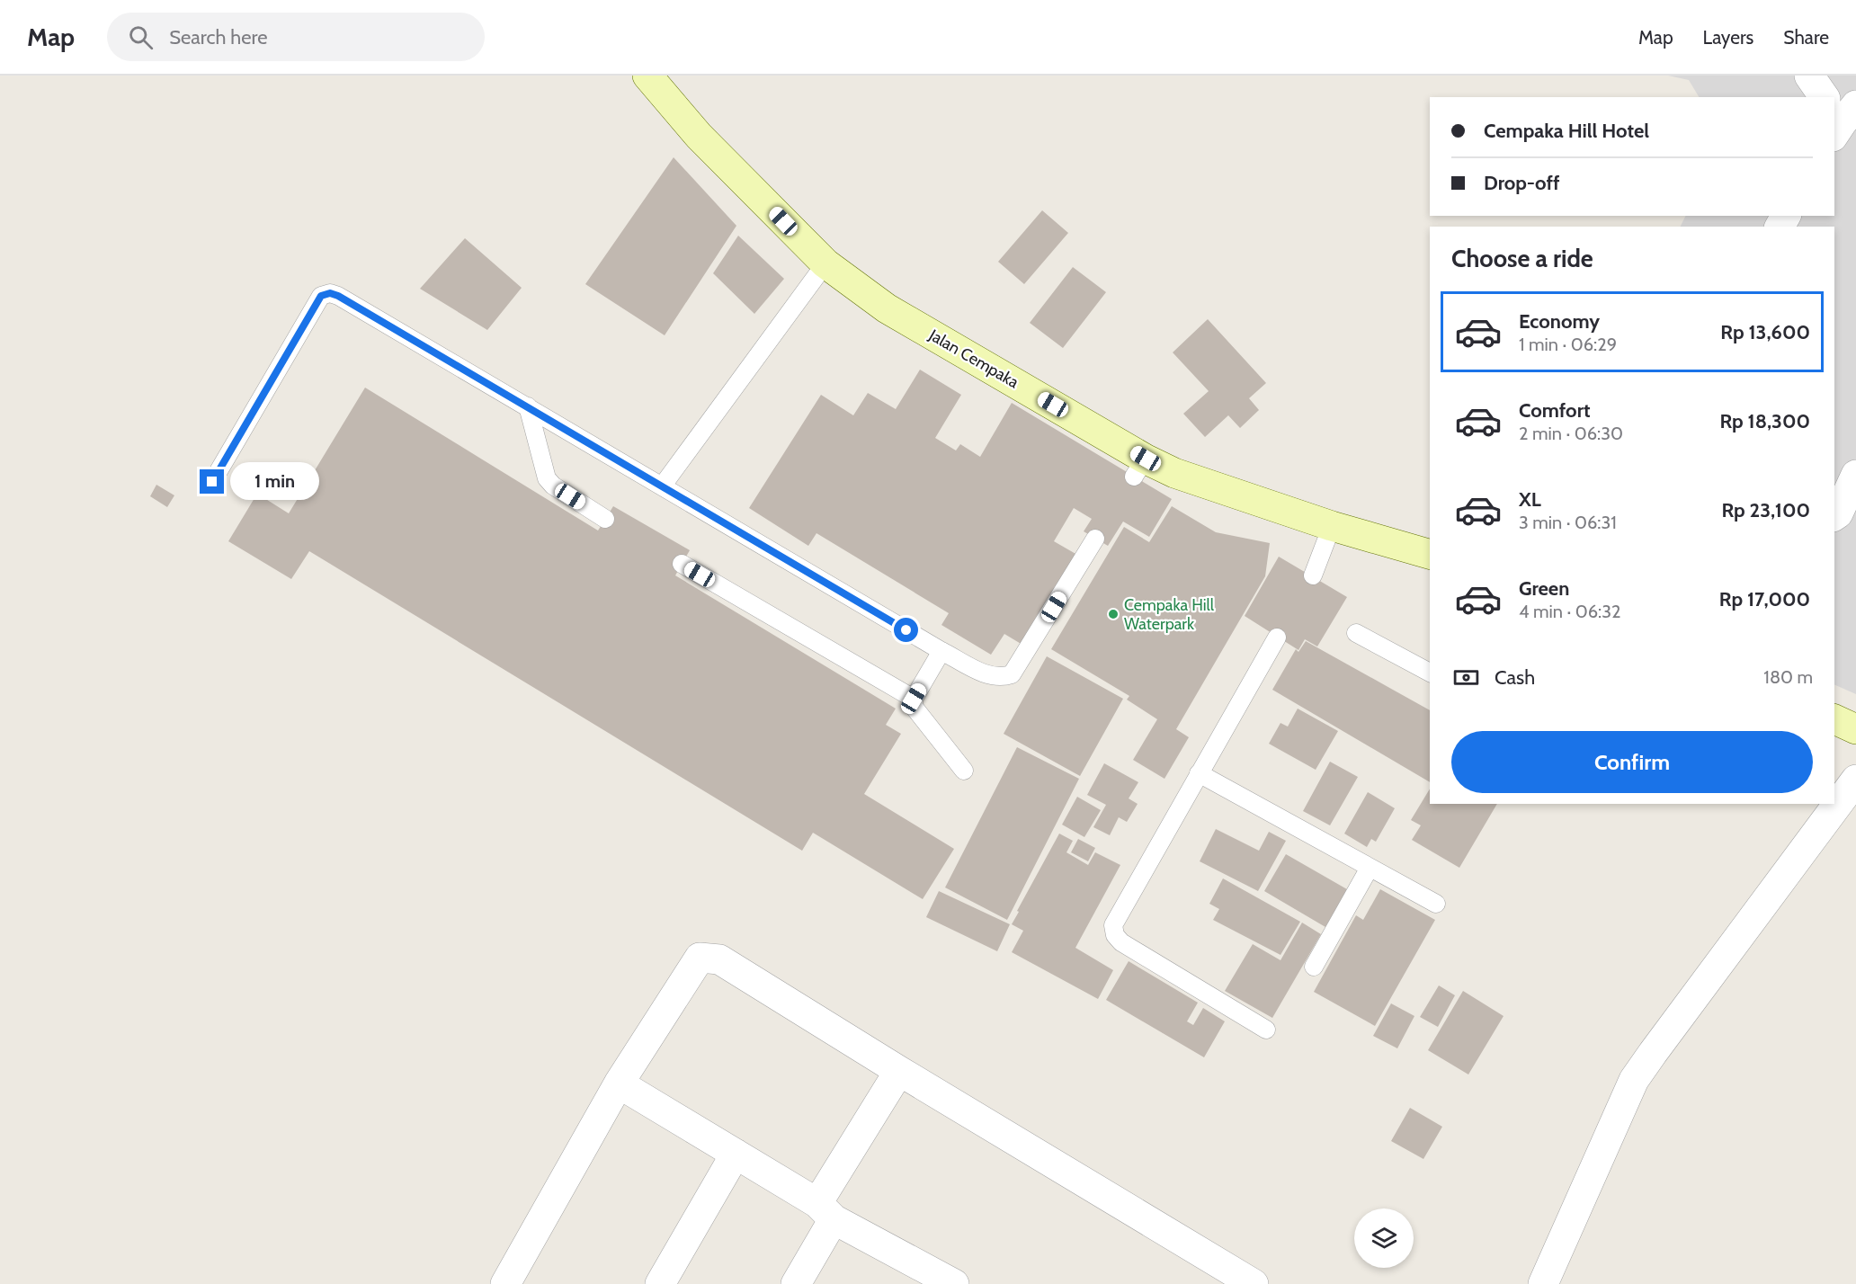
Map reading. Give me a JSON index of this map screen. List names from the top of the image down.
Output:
{
  "streets": {
    "main road": ["Jalan Cempaka"]
  },
  "places": ["Cempaka Hill Waterpark"],
  "page": {
    "header": "Map",
    "search": "Search here",
    "nav": ["Map", "Layers", "Share"],
    "banner": ["Cempaka Hill Hotel", "Drop-off"],
    "heading": "Choose a ride",
    "list": [
      {
        "name": "Economy",
        "note": "1 min · 06:29",
        "value": "Rp 13,600"
      },
      {
        "name": "Comfort",
        "note": "2 min · 06:30",
        "value": "Rp 18,300"
      },
      {
        "name": "XL",
        "note": "3 min · 06:31",
        "value": "Rp 23,100"
      },
      {
        "name": "Green",
        "note": "4 min · 06:32",
        "value": "Rp 17,000"
      }
    ],
    "bubble": "1 min",
    "pay": ["Cash", "180 m"],
    "buttons": "Confirm"
  }
}
